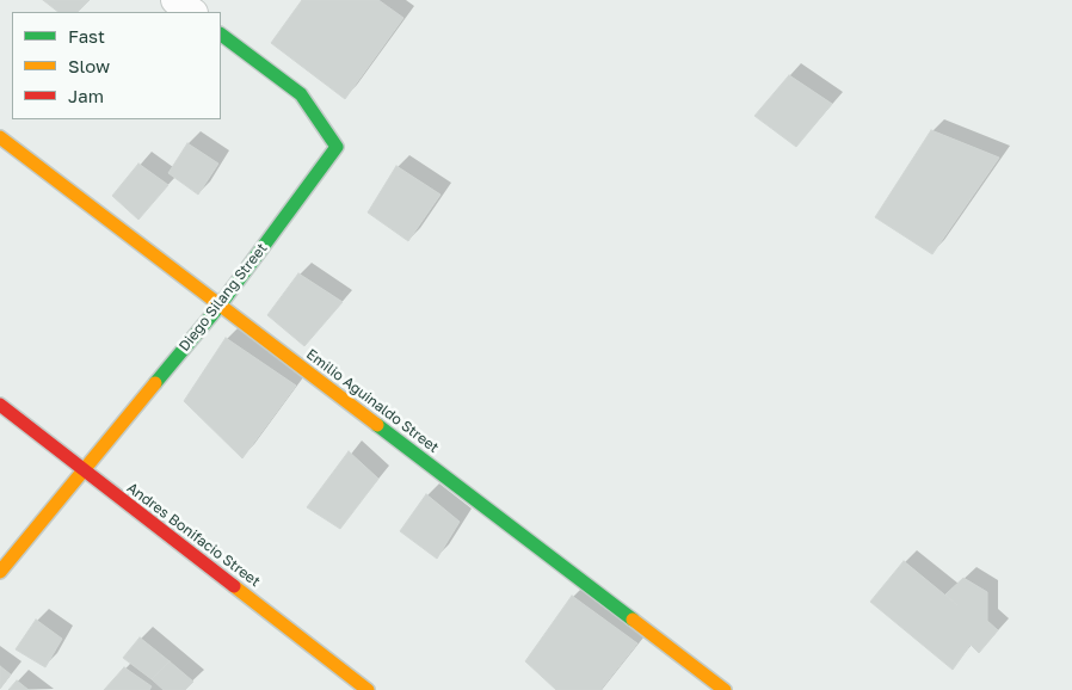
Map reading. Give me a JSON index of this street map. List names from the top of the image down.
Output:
{
  "streets": {
    "street": ["Diego Silang Street", "Emilio Aguinaldo Street", "Andres Bonifacio Street"]
  },
  "crossings": [
    ["Diego Silang Street", "Emilio Aguinaldo Street"],
    ["Diego Silang Street", "Andres Bonifacio Street"]
  ],
  "legend": ["Fast", "Slow", "Jam"]
}
